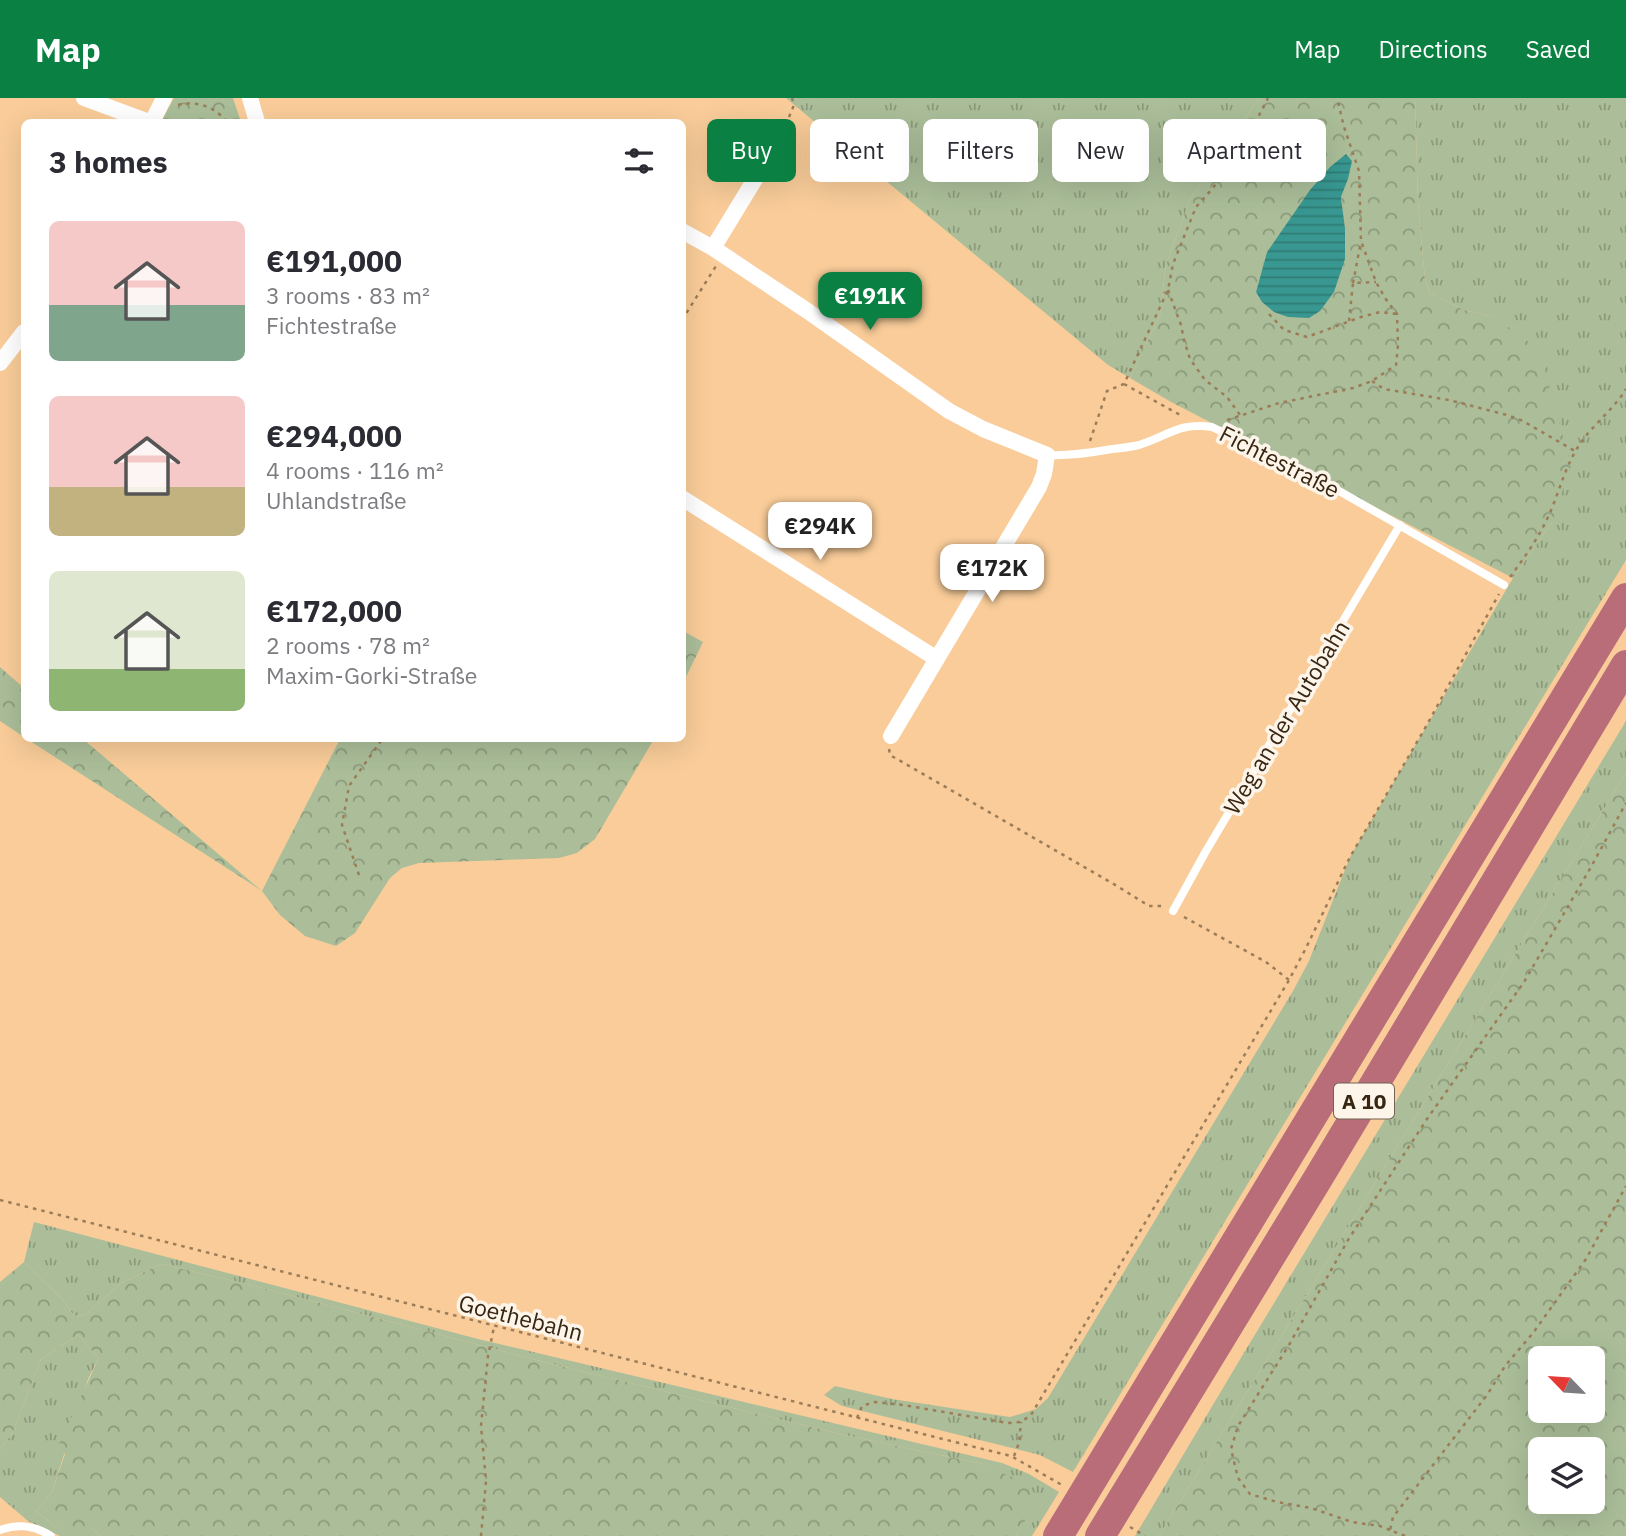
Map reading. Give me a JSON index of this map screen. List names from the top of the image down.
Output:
{
  "streets": {
    "highway": ["A 10"],
    "street": ["Fichtestraße"],
    "lane": ["Weg an der Autobahn"],
    "path": ["Goethebahn"]
  },
  "crossings": [
    ["Fichtestraße", "Weg an der Autobahn"]
  ],
  "north": "top left",
  "page": {
    "header": "Map",
    "nav": ["Map", "Directions", "Saved"],
    "chip": [
      "Buy",
      "Rent",
      "Filters",
      "New",
      "Apartment"
    ],
    "heading": "3 homes",
    "list": [
      {
        "name": "€191,000",
        "note": "3 rooms · 83 m² · Fichtestraße"
      },
      {
        "name": "€294,000",
        "note": "4 rooms · 116 m² · Uhlandstraße"
      },
      {
        "name": "€172,000",
        "note": "2 rooms · 78 m² · Maxim-Gorki-Straße"
      }
    ],
    "price": ["€191K", "€294K", "€172K"]
  }
}
